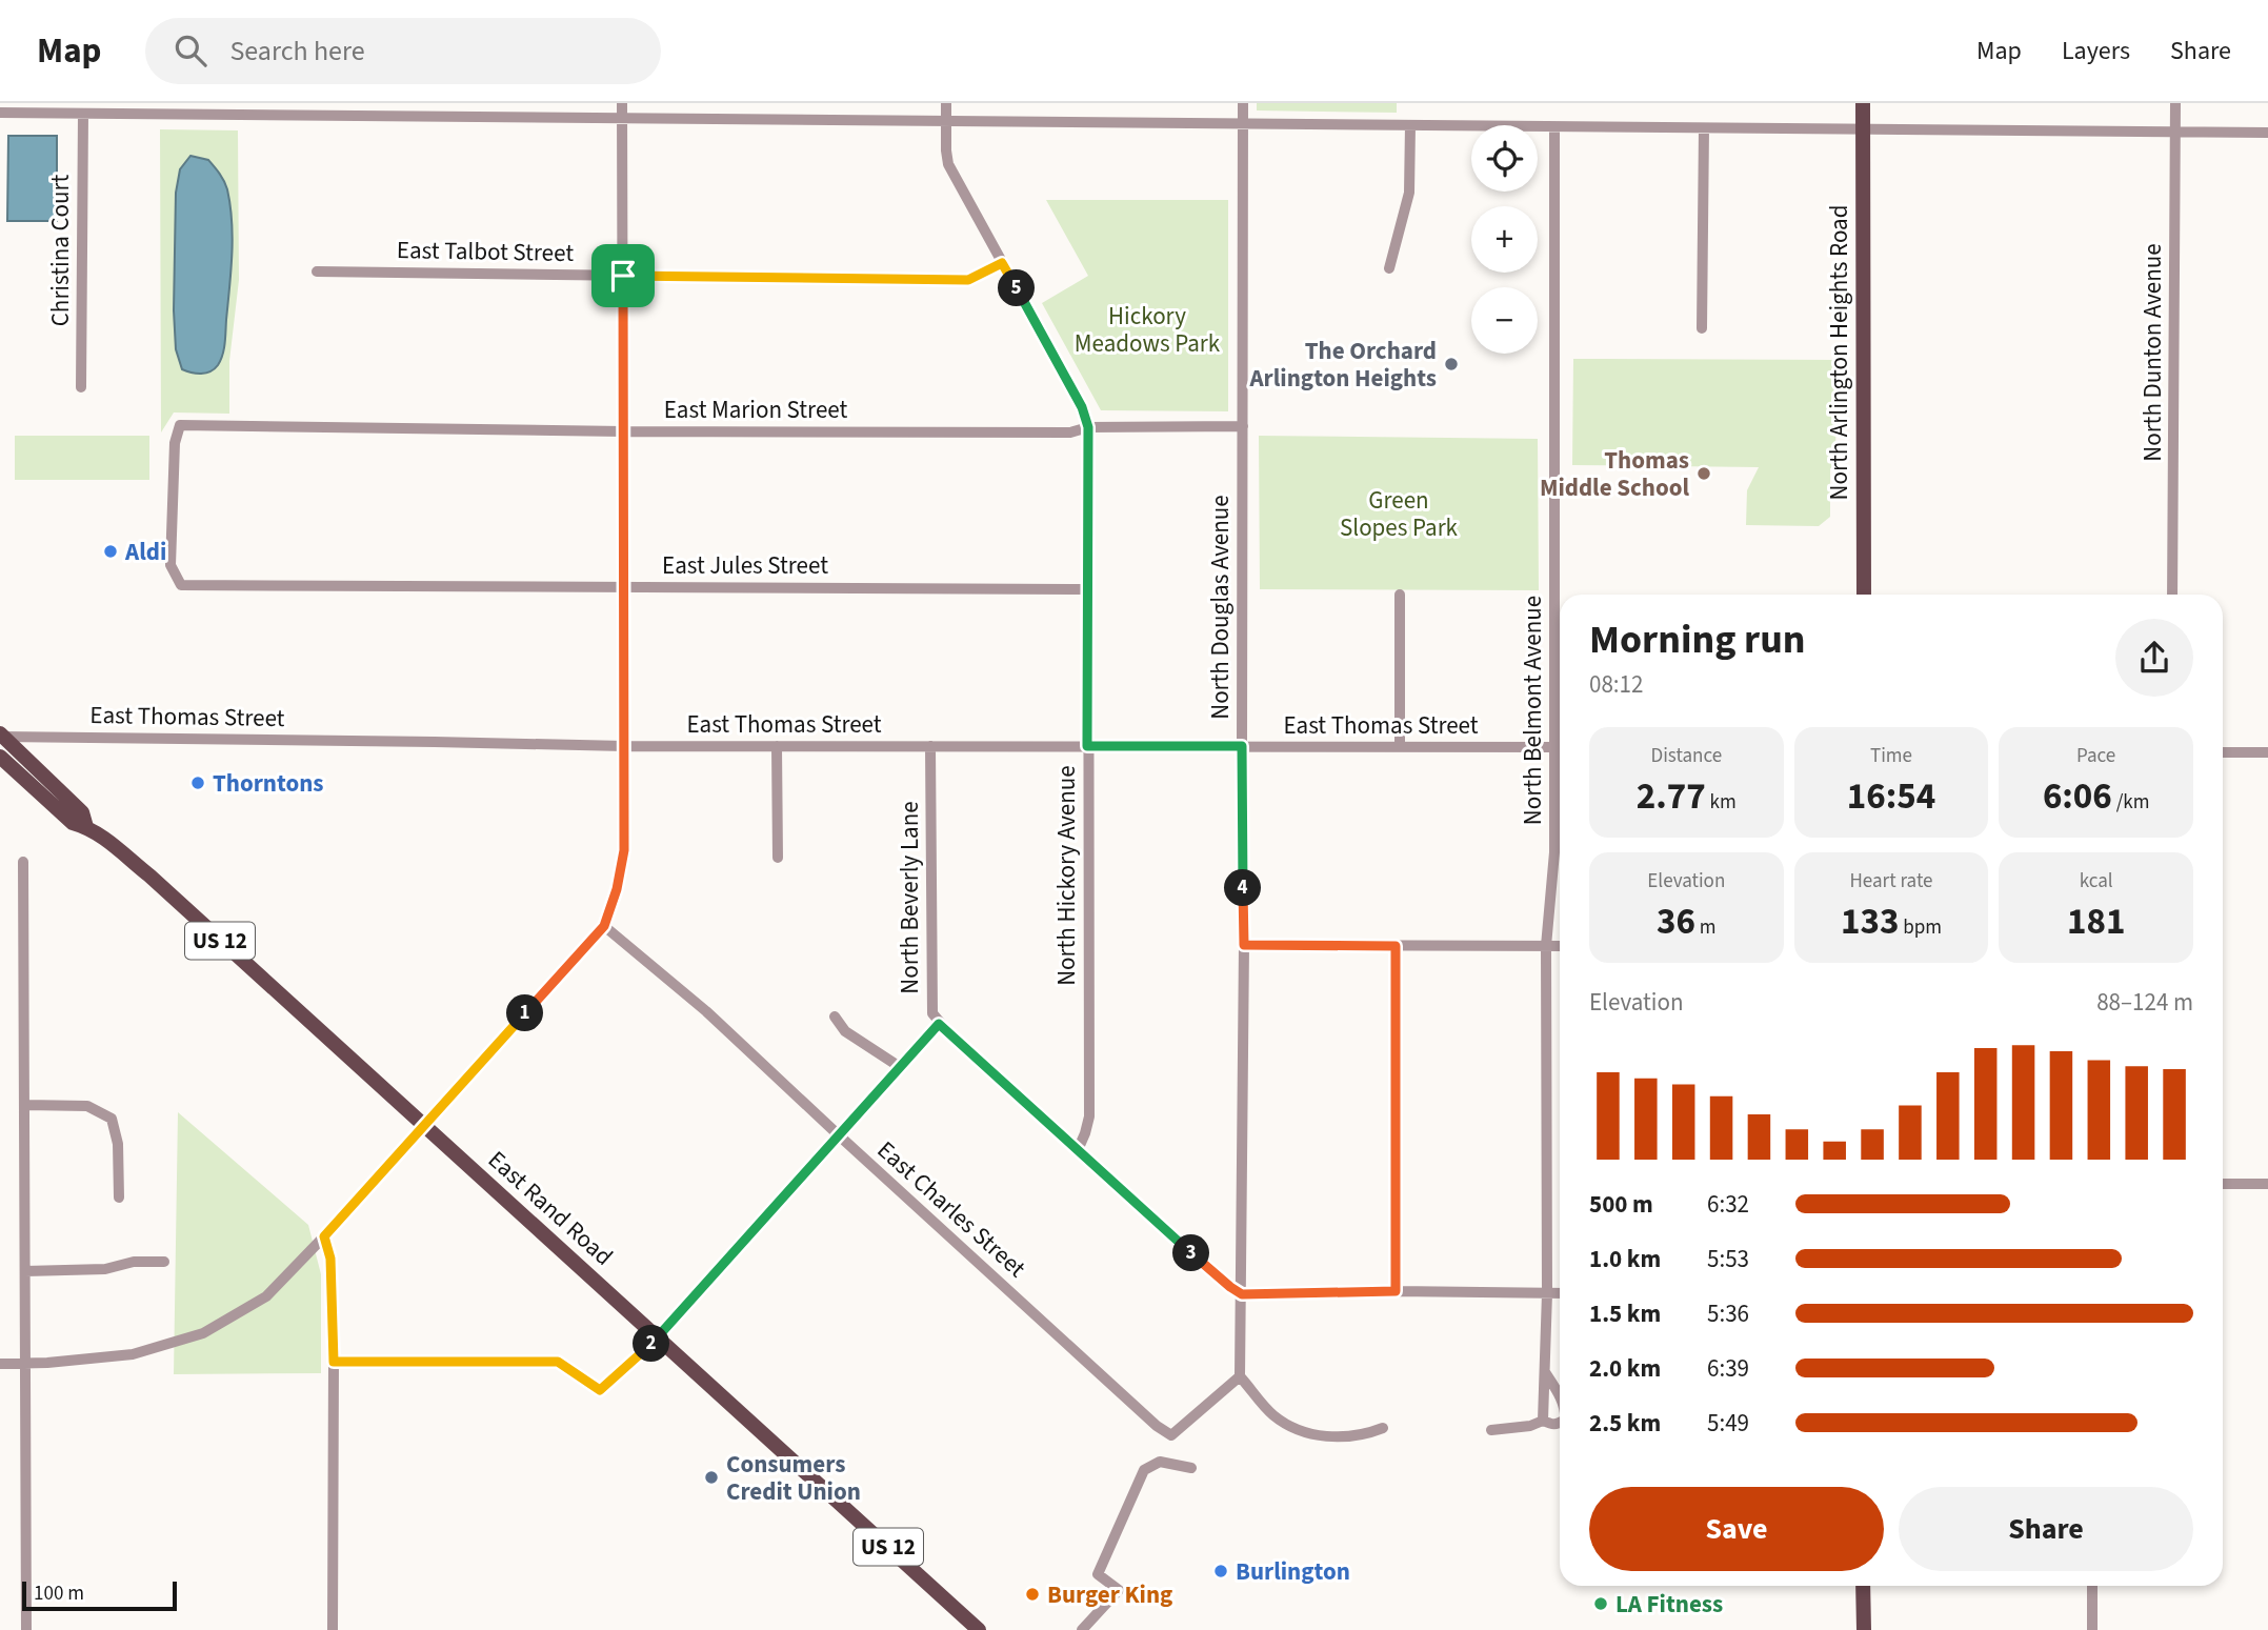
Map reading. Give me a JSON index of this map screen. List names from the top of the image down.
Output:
{
  "streets": {
    "main road": ["North Arlington Heights Road", "US 12", "East Rand Road"],
    "street": [
      "Christina Court",
      "East Talbot Street",
      "North Dunton Avenue",
      "East Marion Street",
      "East Jules Street",
      "North Douglas Avenue",
      "North Belmont Avenue",
      "East Thomas Street",
      "North Hickory Avenue",
      "North Beverly Lane",
      "East Charles Street"
    ]
  },
  "crossings": [
    ["East Talbot Street", "North Hickory Avenue"],
    ["East Marion Street", "East Jules Street"],
    ["East Marion Street", "North Douglas Avenue"],
    ["East Marion Street", "North Hickory Avenue"],
    ["East Jules Street", "North Hickory Avenue"],
    ["North Douglas Avenue", "East Thomas Street"],
    ["North Douglas Avenue", "East Charles Street"],
    ["North Belmont Avenue", "East Thomas Street"],
    ["East Thomas Street", "North Hickory Avenue"],
    ["East Thomas Street", "North Beverly Lane"],
    ["East Thomas Street", "East Rand Road"],
    ["North Beverly Lane", "East Rand Road"],
    ["North Beverly Lane", "East Charles Street"]
  ],
  "parks": ["Hickory Meadows Park", "Green Slopes Park"],
  "places": [
    "The Orchard Arlington Heights",
    "Thomas Middle School",
    "Aldi",
    "Thorntons",
    "Consumers Credit Union",
    "Burlington",
    "Burger King",
    "LA Fitness"
  ],
  "scale_bar": "100 m",
  "page": {
    "header": "Map",
    "search": "Search here",
    "nav": ["Map", "Layers", "Share"],
    "map_buttons": ["+", "−"],
    "pins": [
      "5",
      "4",
      "1",
      "3",
      "2"
    ],
    "heading": ["Morning run", "08:12"],
    "stats": [
      ["Distance", "2.77 km"],
      ["Time", "16:54"],
      ["Pace", "6:06 /km"],
      ["Elevation", "36 m"],
      ["Heart rate", "133 bpm"],
      ["kcal", "181"]
    ],
    "chart": ["Elevation", "88–124 m"],
    "list": [
      {
        "name": "500 m",
        "note": "6:32"
      },
      {
        "name": "1.0 km",
        "note": "5:53"
      },
      {
        "name": "1.5 km",
        "note": "5:36"
      },
      {
        "name": "2.0 km",
        "note": "6:39"
      },
      {
        "name": "2.5 km",
        "note": "5:49"
      }
    ],
    "buttons": ["Save", "Share"],
    "scale": "100 m"
  }
}
